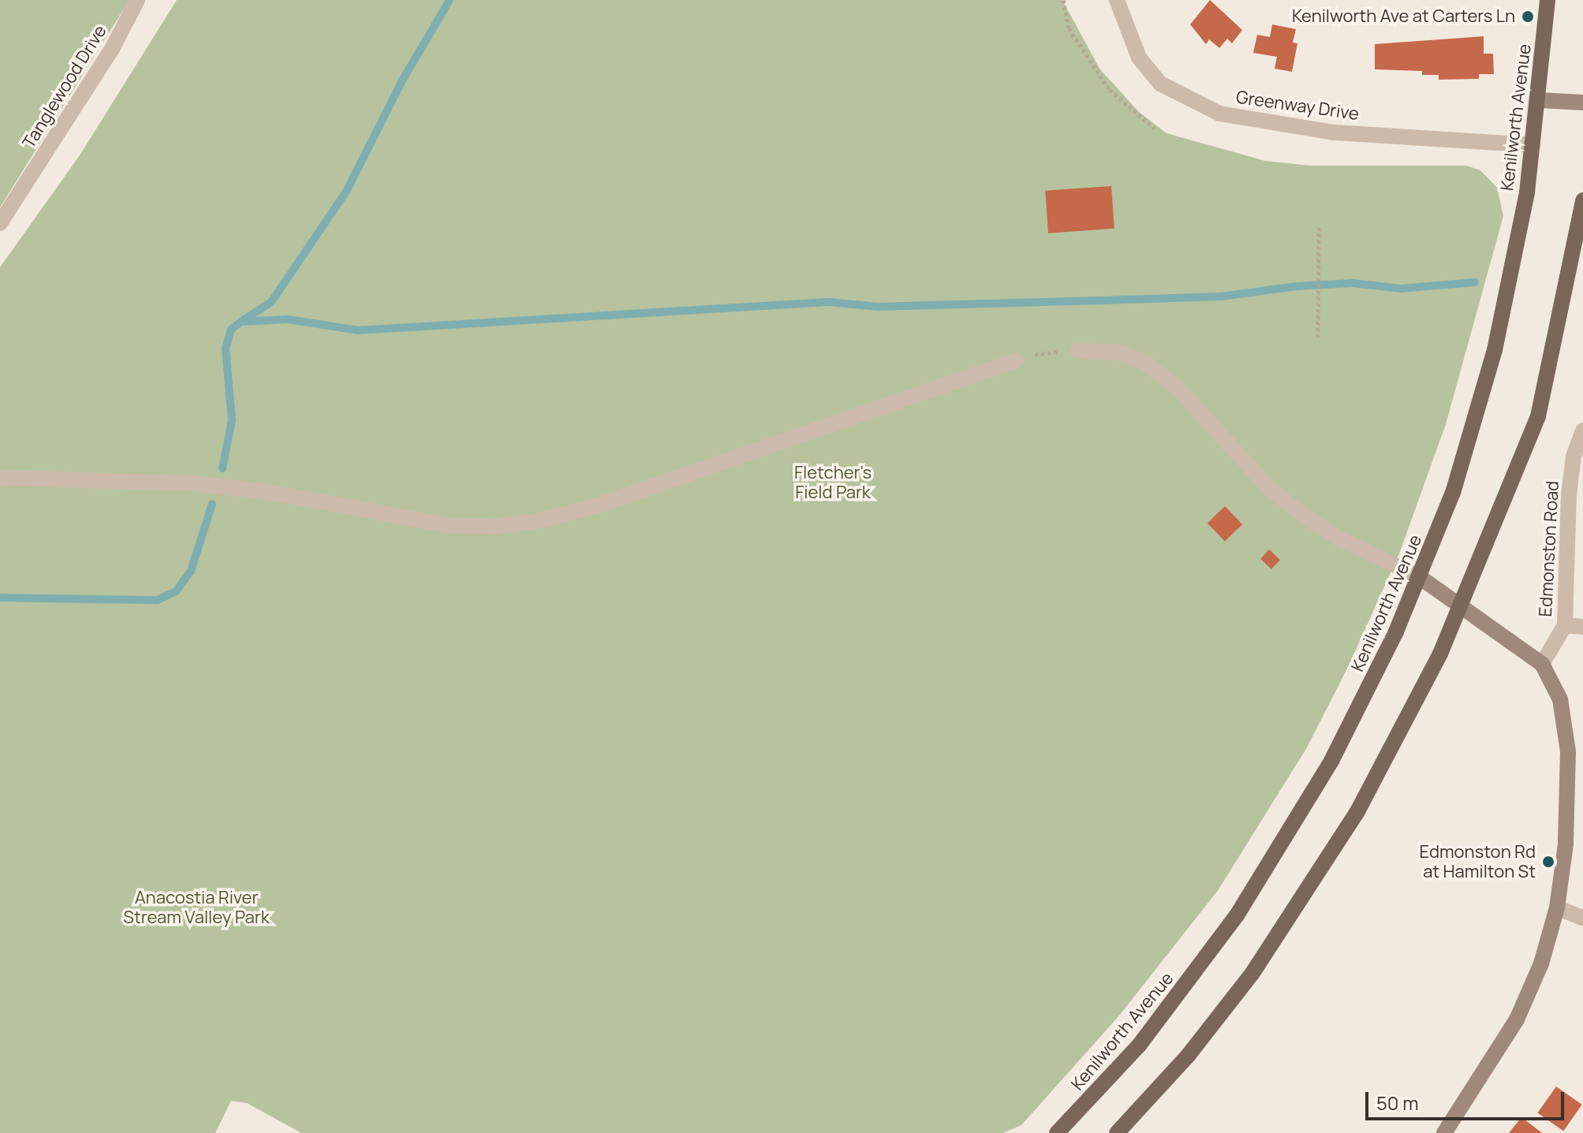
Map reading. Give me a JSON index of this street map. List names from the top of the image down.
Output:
{
  "streets": {
    "main road": ["Kenilworth Avenue"],
    "street": ["Tanglewood Drive", "Greenway Drive", "Edmonston Road"]
  },
  "crossings": [
    ["Greenway Drive", "Kenilworth Avenue"]
  ],
  "parks": ["Fletcher's Field Park", "Anacostia River Stream Valley Park"],
  "places": ["Kenilworth Ave at Carters Ln", "Edmonston Rd at Hamilton St"],
  "scale_bar": "50 m"
}
